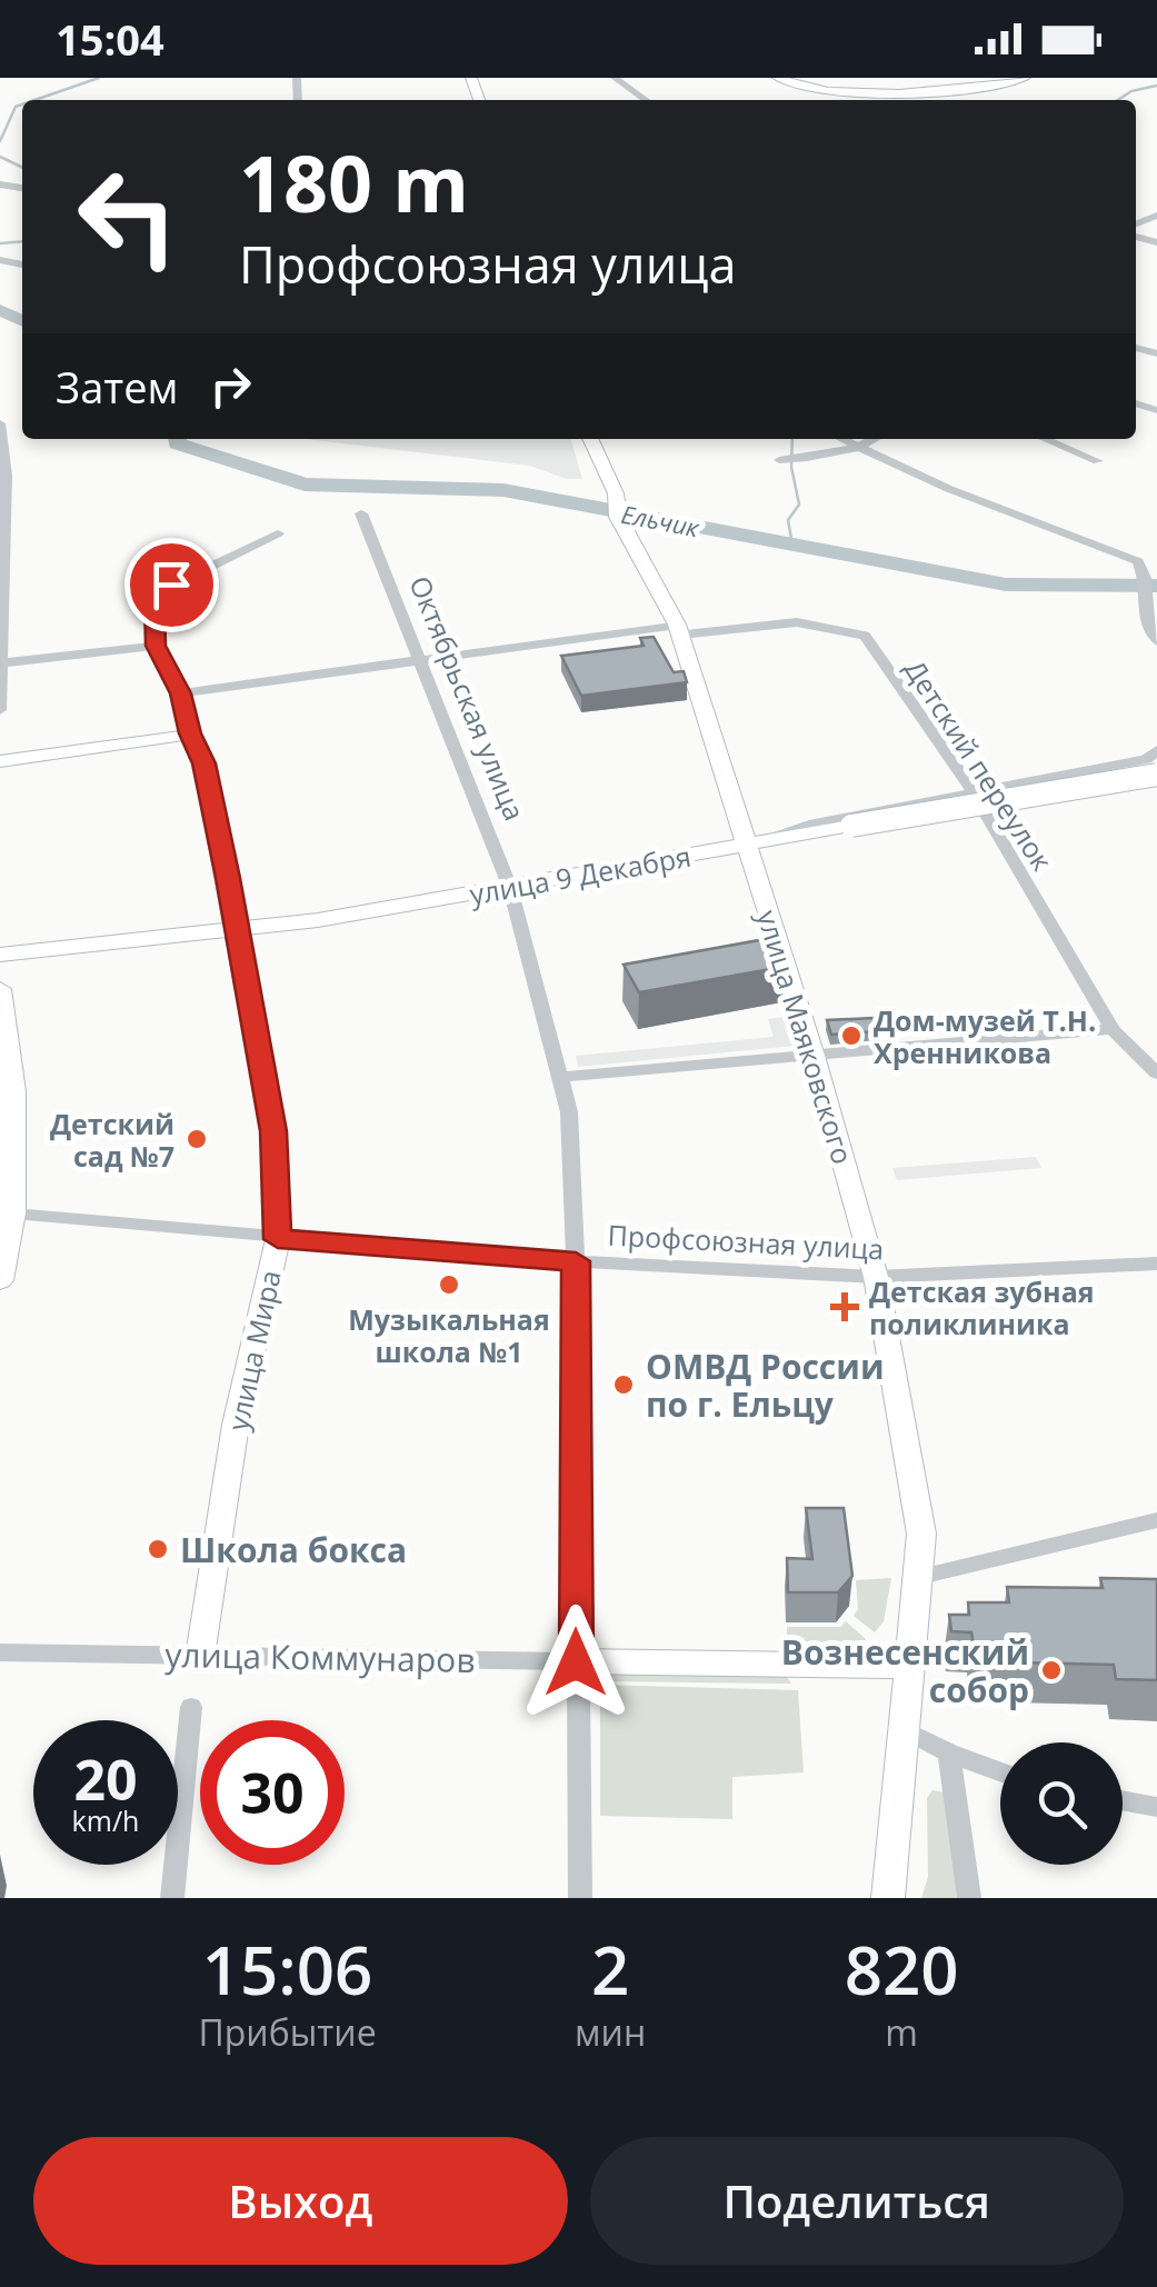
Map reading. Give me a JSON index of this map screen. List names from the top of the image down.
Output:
{
  "streets": {
    "main road": [
      "улица 9 Декабря",
      "улица Маяковского",
      "улица Мира",
      "улица Коммунаров"
    ],
    "street": ["Октябрьская улица", "Детский переулок", "Профсоюзная улица"]
  },
  "crossings": [
    ["Октябрьская улица", "Детский переулок"],
    ["Октябрьская улица", "улица 9 Декабря"],
    ["Октябрьская улица", "Профсоюзная улица"],
    ["Октябрьская улица", "улица Коммунаров"],
    ["Детский переулок", "улица Маяковского"],
    ["Детский переулок", "улица Мира"],
    ["улица 9 Декабря", "улица Маяковского"],
    ["улица 9 Декабря", "улица Мира"],
    ["улица Маяковского", "Профсоюзная улица"],
    ["улица Маяковского", "улица Коммунаров"],
    ["Профсоюзная улица", "улица Мира"],
    ["улица Мира", "улица Коммунаров"]
  ],
  "water": ["Ельчик"],
  "places": {
    "other": [
      "Дом-музей Т.Н. Хренникова",
      "Детский сад №7",
      "Музыкальная школа №1",
      "ОМВД России по г. Ельцу",
      "Школа бокса",
      "Вознесенский собор"
    ],
    "health": ["Детская зубная поликлиника"]
  },
  "page": {
    "status": "15:04",
    "turn": ["180 m", "Профсоюзная улица"],
    "then": "Затем",
    "speed": "20 km/h",
    "limit": "30",
    "eta": [
      "15:06",
      "Прибытие",
      "2",
      "мин",
      "820",
      "m"
    ],
    "buttons": ["Выход", "Поделиться"]
  }
}
